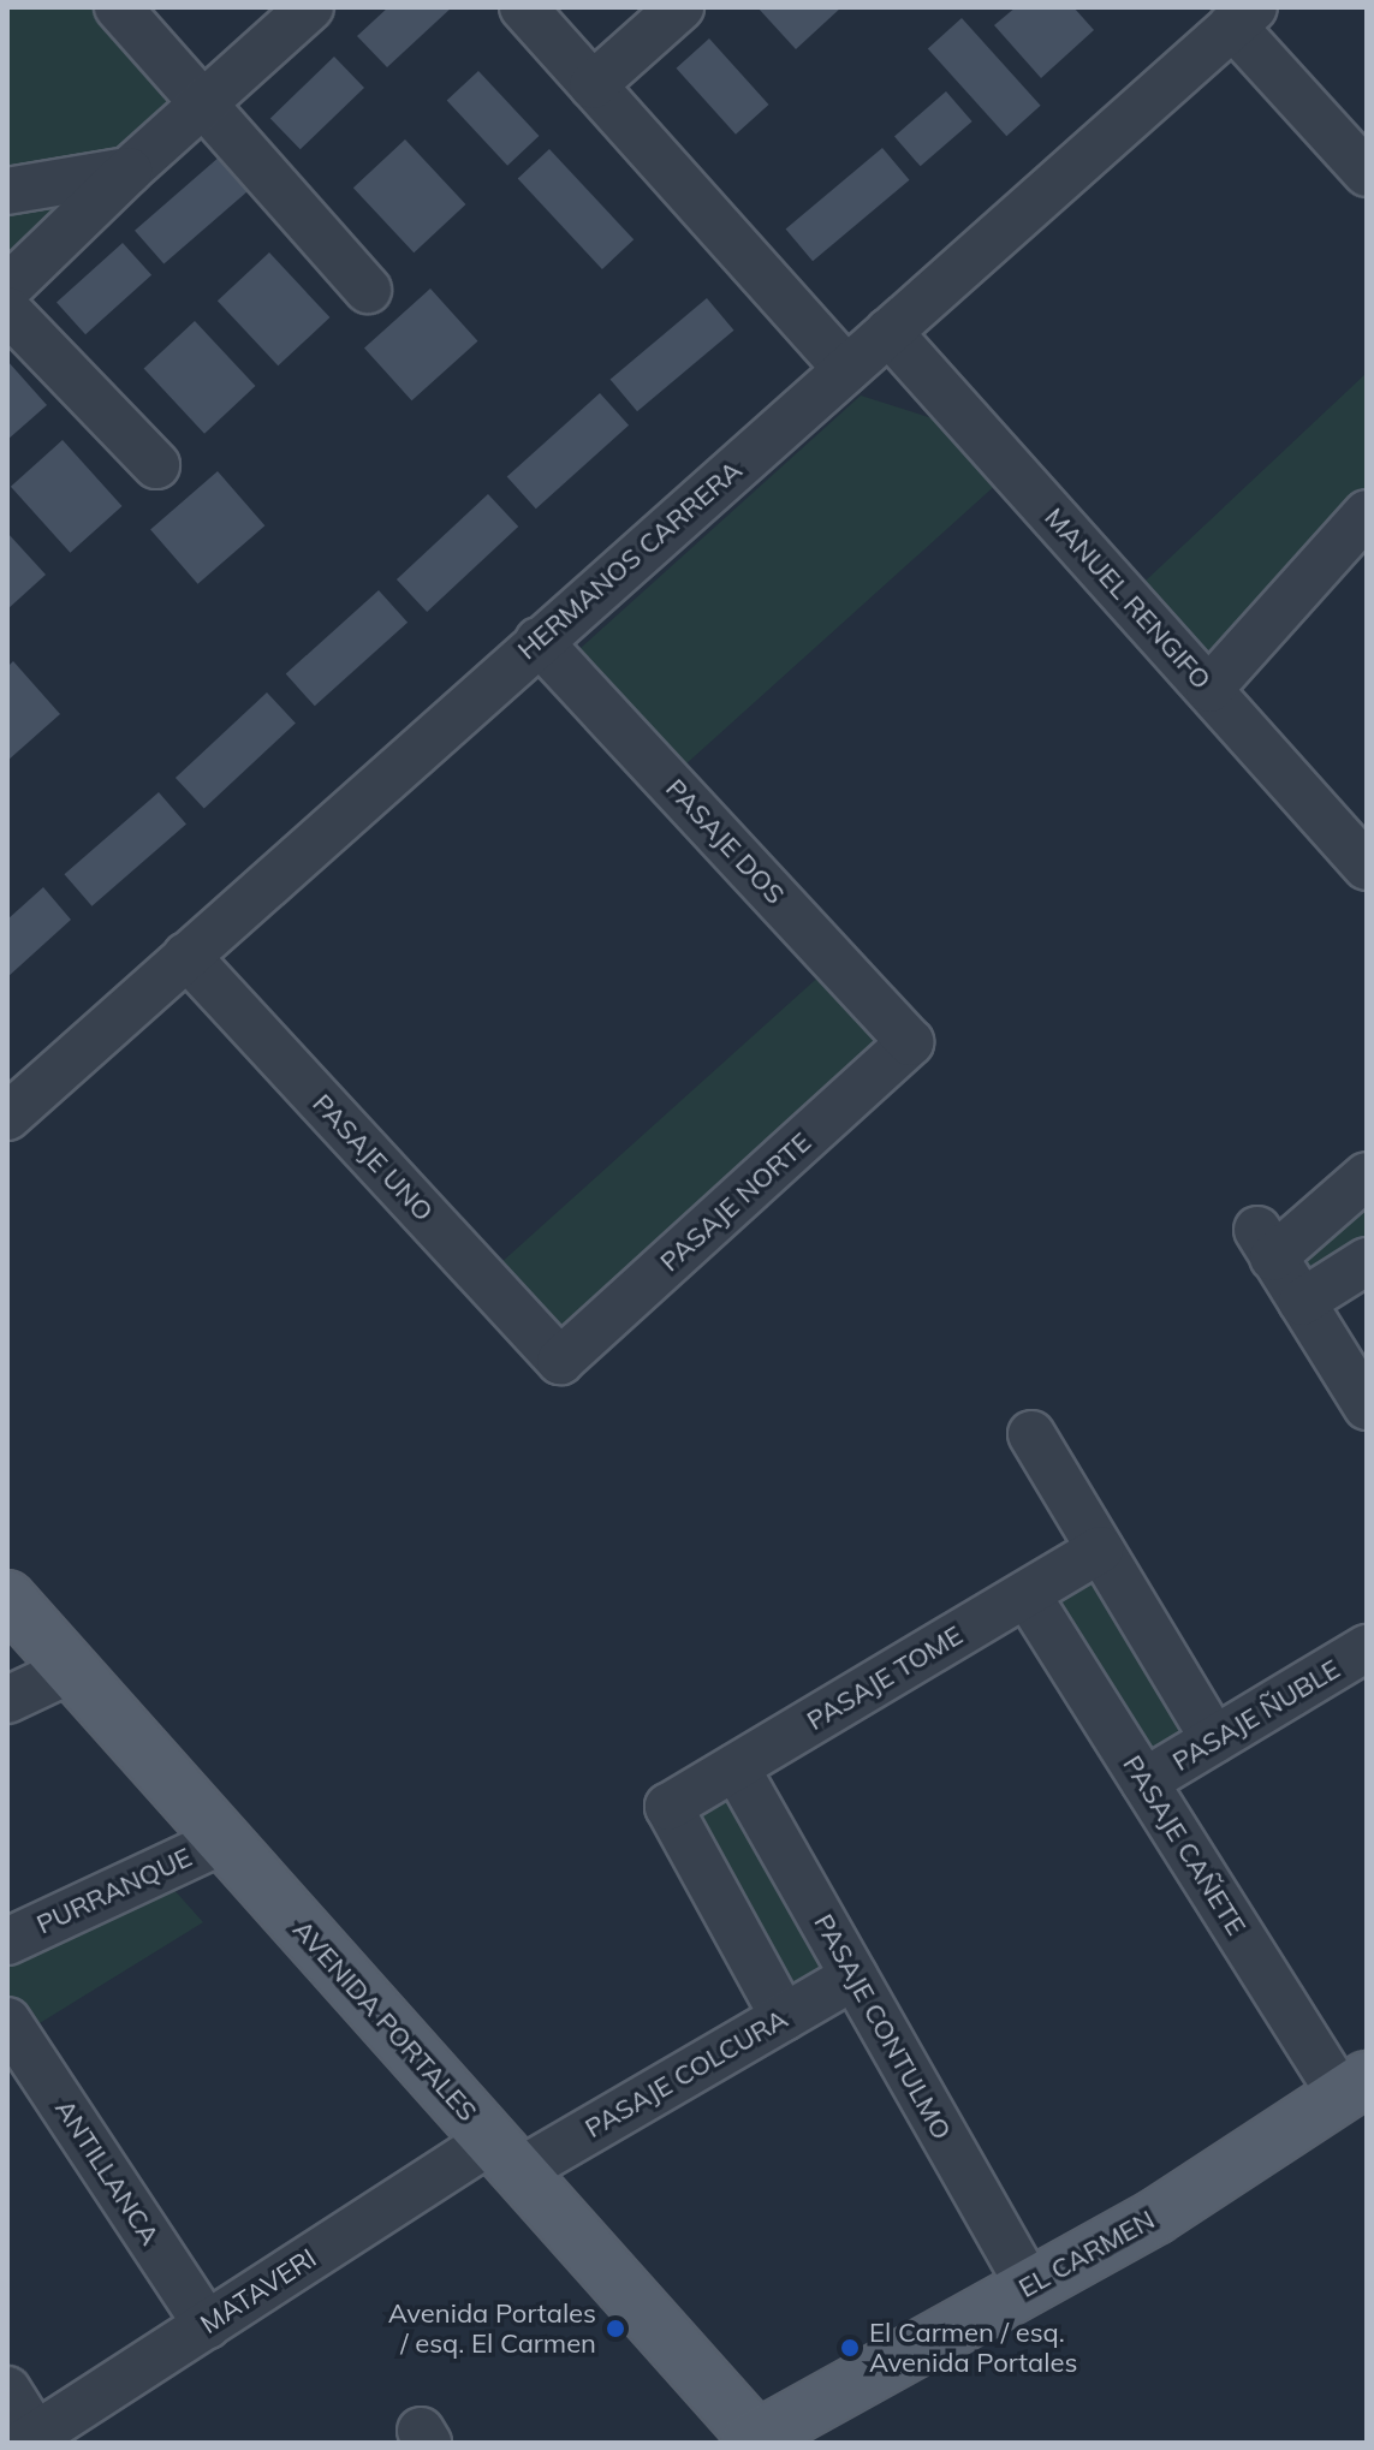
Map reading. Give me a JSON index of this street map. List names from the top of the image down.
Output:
{
  "streets": {
    "main road": ["AVENIDA PORTALES", "EL CARMEN"],
    "street": [
      "HERMANOS CARRERA",
      "MANUEL RENGIFO",
      "PASAJE DOS",
      "PASAJE UNO",
      "PASAJE NORTE",
      "PASAJE TOME",
      "PASAJE ÑUBLE",
      "PASAJE CAÑETE",
      "PURRANQUE",
      "PASAJE CONTULMO",
      "PASAJE COLCURA",
      "ANTILLANCA",
      "MATAVERI"
    ]
  },
  "crossings": [
    ["HERMANOS CARRERA", "MANUEL RENGIFO"],
    ["HERMANOS CARRERA", "PASAJE DOS"],
    ["HERMANOS CARRERA", "PASAJE UNO"],
    ["PASAJE DOS", "PASAJE NORTE"],
    ["PASAJE UNO", "PASAJE NORTE"],
    ["PASAJE TOME", "PASAJE CAÑETE"],
    ["PASAJE TOME", "PASAJE CONTULMO"],
    ["PASAJE TOME", "PASAJE COLCURA"],
    ["PASAJE ÑUBLE", "PASAJE CAÑETE"],
    ["PASAJE CAÑETE", "EL CARMEN"],
    ["PURRANQUE", "AVENIDA PORTALES"],
    ["AVENIDA PORTALES", "PASAJE COLCURA"],
    ["AVENIDA PORTALES", "EL CARMEN"],
    ["AVENIDA PORTALES", "MATAVERI"],
    ["PASAJE CONTULMO", "PASAJE COLCURA"],
    ["PASAJE CONTULMO", "EL CARMEN"],
    ["PASAJE COLCURA", "MATAVERI"],
    ["ANTILLANCA", "MATAVERI"]
  ],
  "places": ["Avenida Portales / esq. El Carmen", "El Carmen / esq. Avenida Portales"]
}
